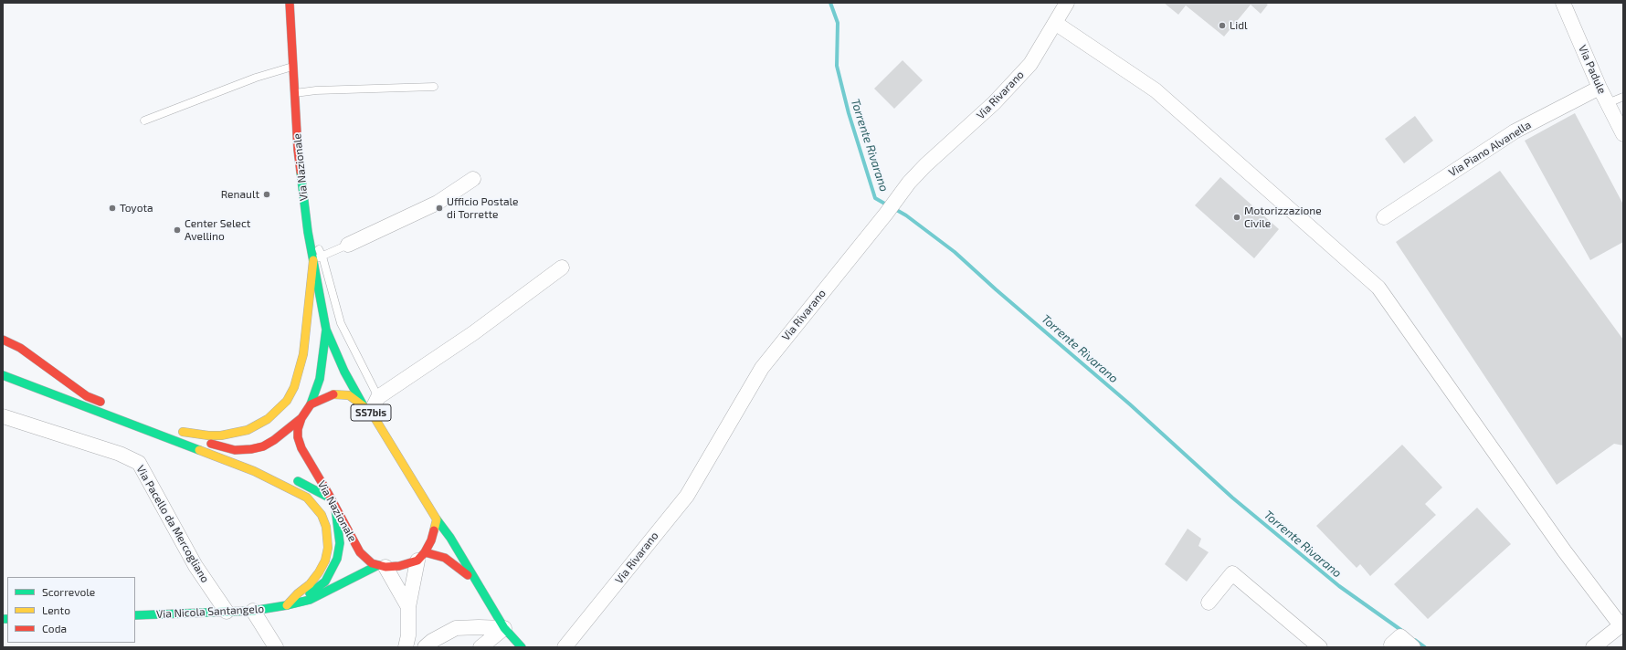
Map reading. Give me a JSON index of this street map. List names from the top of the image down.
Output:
{
  "streets": {
    "main road": ["Via Nazionale", "SS7bis", "Via Nicola Santangelo"],
    "street": [
      "Via Padule",
      "Via Rivarano",
      "Via Piano Alvanella",
      "Via Pacello da Mercogliano"
    ]
  },
  "crossings": [
    ["Via Padule", "Via Piano Alvanella"],
    ["Via Nazionale", "SS7bis"],
    ["Via Nazionale", "Via Nicola Santangelo"],
    ["Via Pacello da Mercogliano", "Via Nicola Santangelo"]
  ],
  "water": ["Torrente Rivarano"],
  "places": [
    "Lidl",
    "Renault",
    "Toyota",
    "Ufficio Postale di Torrette",
    "Motorizzazione Civile",
    "Center Select Avellino"
  ],
  "legend": ["Scorrevole", "Lento", "Coda"]
}
